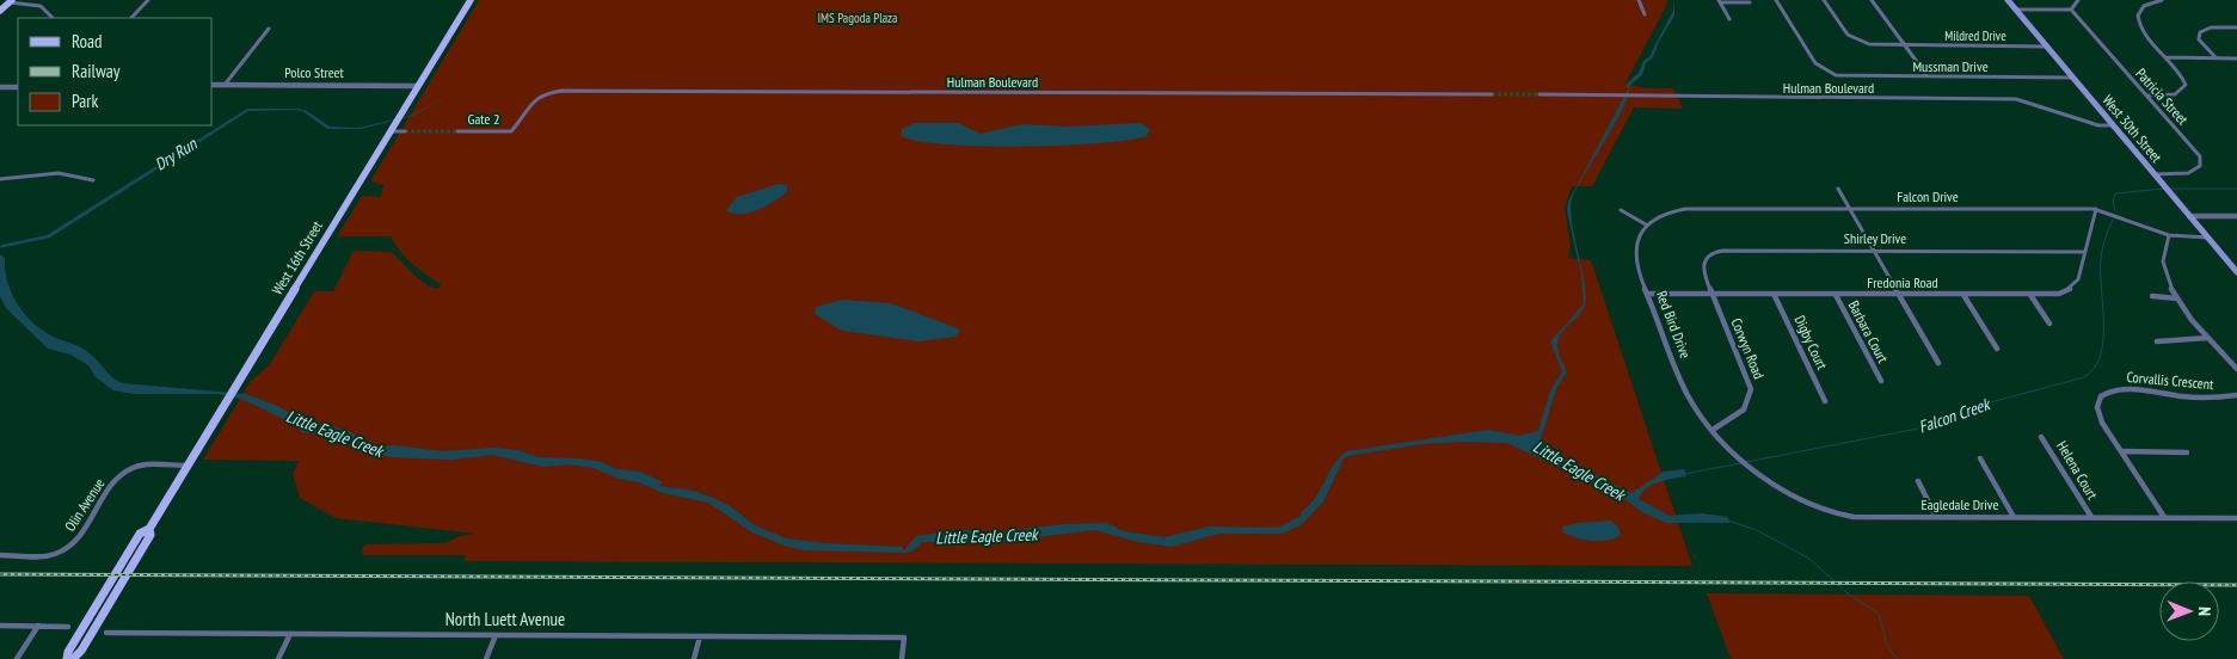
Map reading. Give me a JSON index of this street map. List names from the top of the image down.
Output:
{
  "streets": {
    "main road": ["West 30th Street", "West 16th Street"],
    "street": [
      "Mildred Drive",
      "Mussman Drive",
      "Polco Street",
      "Hulman Boulevard",
      "Patricia Street",
      "Gate 2",
      "Falcon Drive",
      "Shirley Drive",
      "Fredonia Road",
      "Red Bird Drive",
      "Barbara Court",
      "Digby Court",
      "Corwyn Road",
      "Corvallis Crescent",
      "Helena Court",
      "Olin Avenue",
      "Eagledale Drive",
      "North Luett Avenue"
    ]
  },
  "crossings": [
    ["Mildred Drive", "West 30th Street"],
    ["Mussman Drive", "West 30th Street"],
    ["Polco Street", "West 16th Street"],
    ["Hulman Boulevard", "Gate 2"],
    ["Hulman Boulevard", "West 30th Street"],
    ["Patricia Street", "West 30th Street"],
    ["West 30th Street", "Falcon Drive"],
    ["Falcon Drive", "Fredonia Road"],
    ["Falcon Drive", "Red Bird Drive"],
    ["Shirley Drive", "Fredonia Road"],
    ["Shirley Drive", "Corwyn Road"],
    ["West 16th Street", "Olin Avenue"],
    ["Fredonia Road", "Red Bird Drive"],
    ["Fredonia Road", "Barbara Court"],
    ["Fredonia Road", "Digby Court"],
    ["Fredonia Road", "Corwyn Road"],
    ["Red Bird Drive", "Corwyn Road"],
    ["Red Bird Drive", "Eagledale Drive"],
    ["Corwyn Road", "Eagledale Drive"],
    ["Corvallis Crescent", "Eagledale Drive"],
    ["Helena Court", "Eagledale Drive"]
  ],
  "water": ["Dry Run", "Falcon Creek", "Little Eagle Creek"],
  "parks": ["IMS Pagoda Plaza"],
  "legend": ["Road", "Railway", "Park"],
  "north": "right"
}
